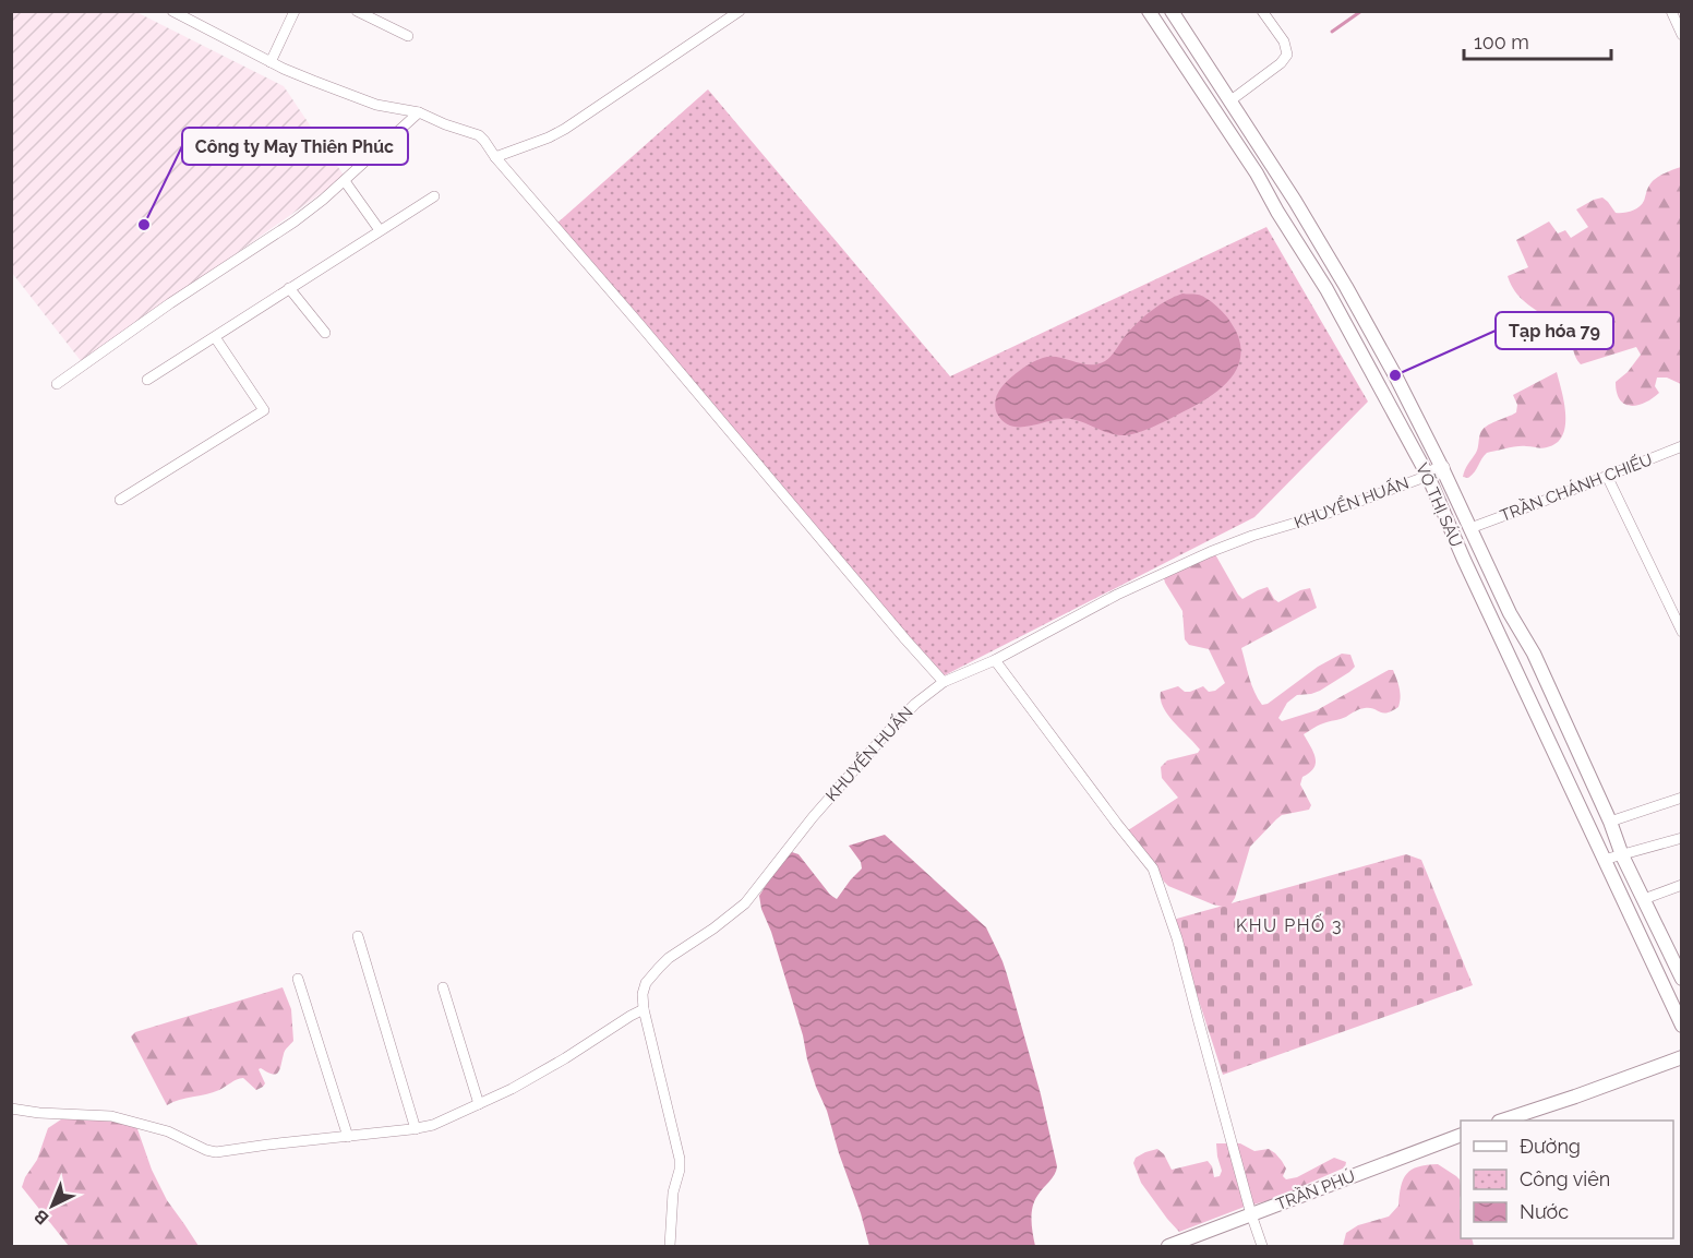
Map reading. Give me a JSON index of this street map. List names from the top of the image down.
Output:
{
  "streets": {
    "main road": ["VÕ THỊ SÁU", "TRẦN PHÚ"],
    "street": ["TRẦN CHÁNH CHIẾU", "KHUYỂN HUẤN"]
  },
  "crossings": [
    ["TRẦN CHÁNH CHIẾU", "VÕ THỊ SÁU"],
    ["KHUYỂN HUẤN", "VÕ THỊ SÁU"]
  ],
  "districts": ["KHU PHỐ 3"],
  "places": ["Công ty May Thiên Phúc", "Tạp hóa 79"],
  "legend": ["Đường", "Công viên", "Nước"],
  "scale_bar": "100 m",
  "north": "bottom left"
}
